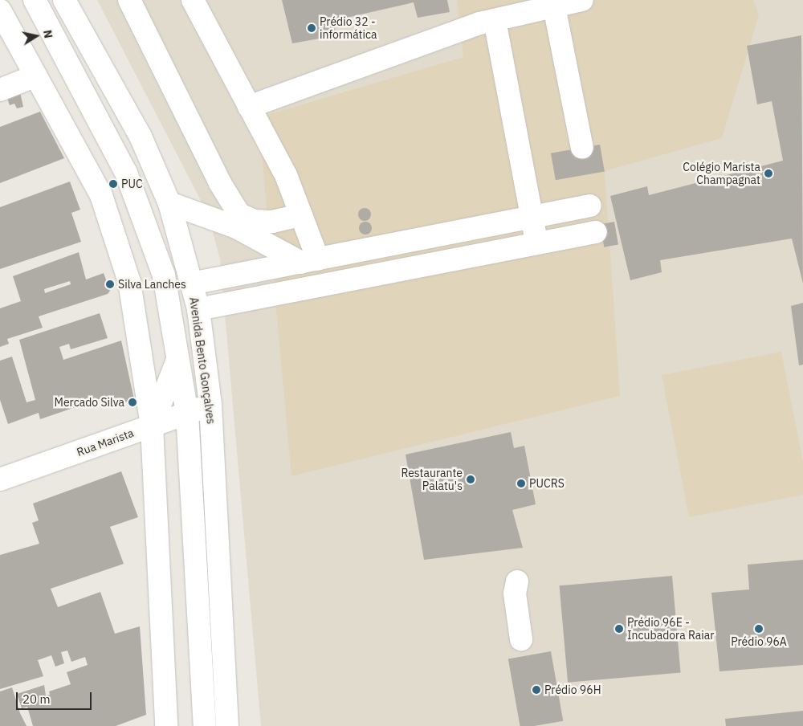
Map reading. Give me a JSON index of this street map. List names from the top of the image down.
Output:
{
  "streets": {
    "street": ["Avenida Bento Gonçalves", "Rua Marista"]
  },
  "crossings": [
    ["Avenida Bento Gonçalves", "Rua Marista"]
  ],
  "places": [
    "Prédio 32 - informática",
    "Colégio Marista Champagnat",
    "PUC",
    "Silva Lanches",
    "Mercado Silva",
    "Restaurante Palatu's",
    "PUCRS",
    "Prédio 96E - Incubadora Raiar",
    "Prédio 96A",
    "Prédio 96H"
  ],
  "scale_bar": "20 m",
  "north": "right"
}
